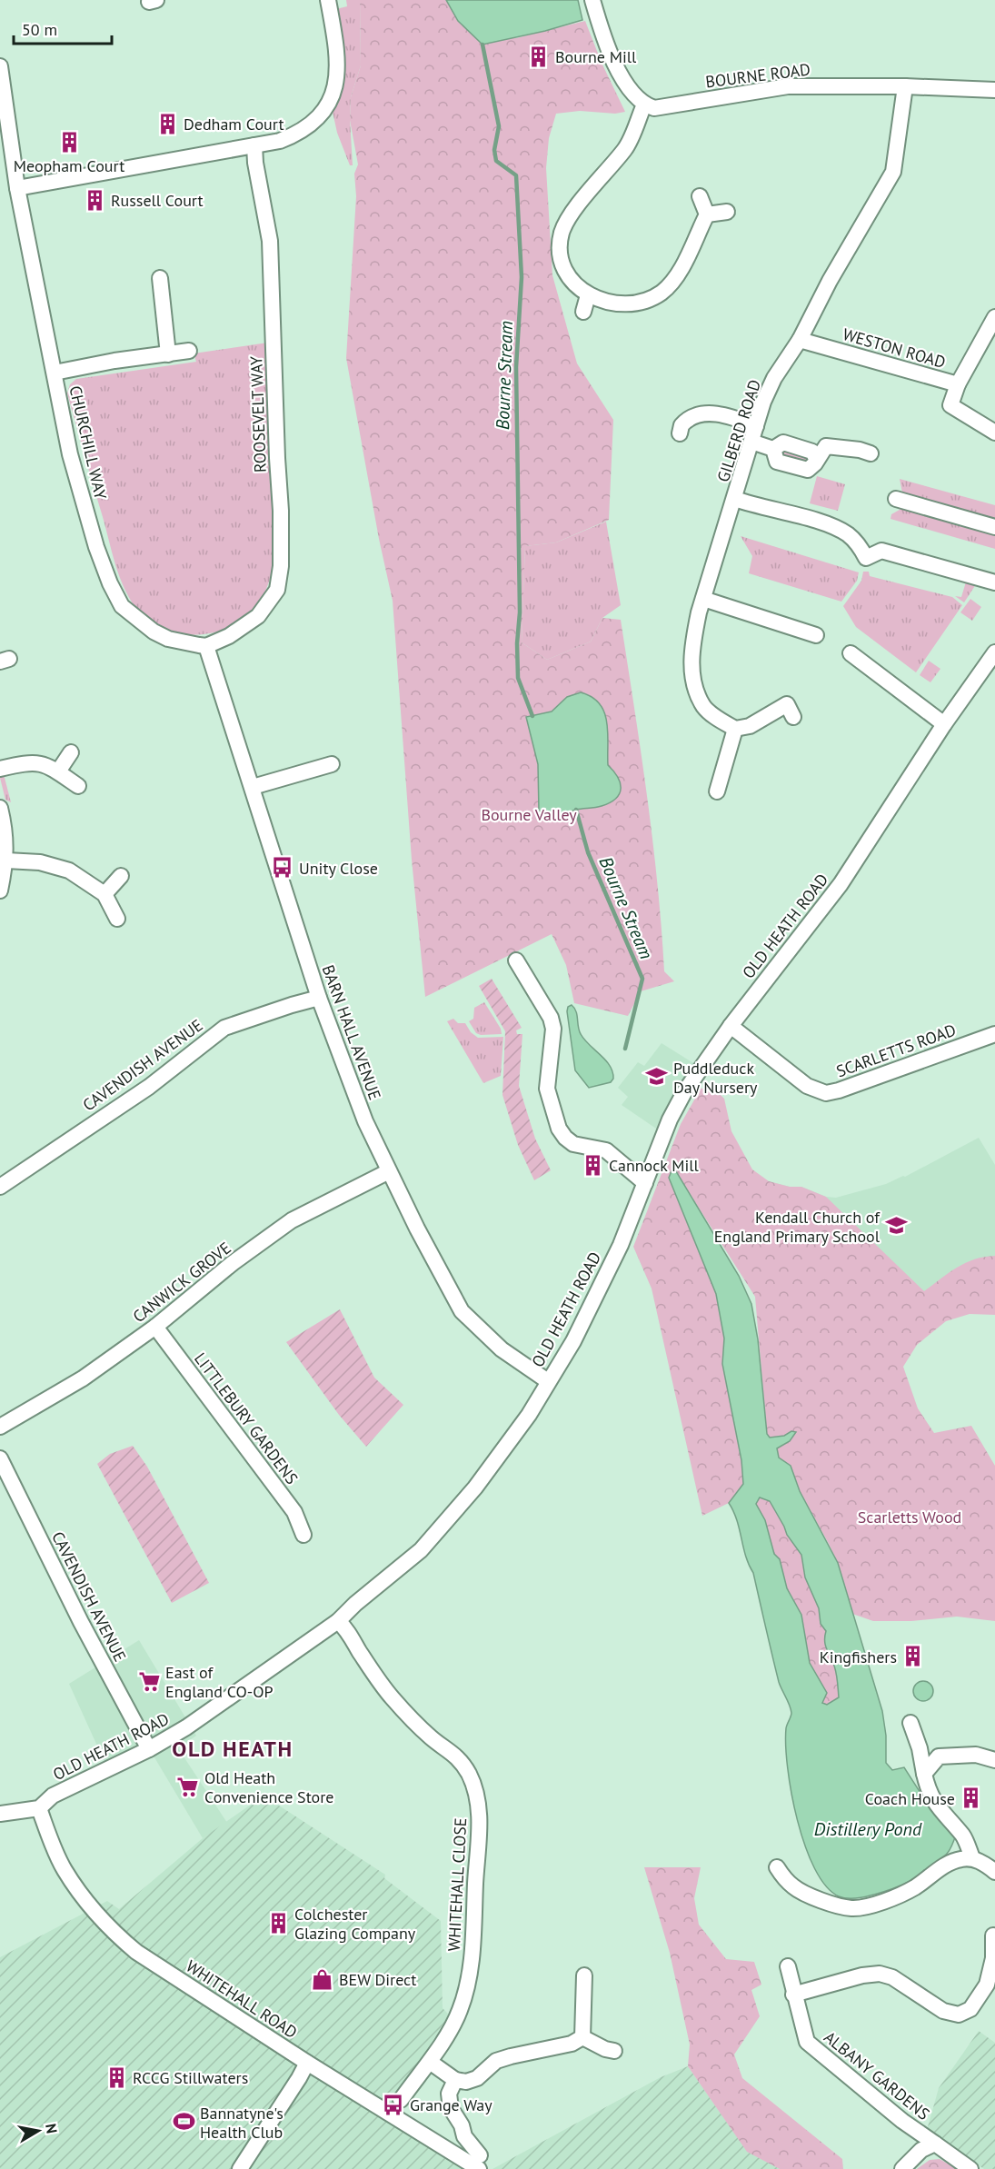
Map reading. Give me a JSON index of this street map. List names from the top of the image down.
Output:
{
  "streets": {
    "street": [
      "BOURNE ROAD",
      "WESTON ROAD",
      "ROOSEVELT WAY",
      "GILBERD ROAD",
      "CHURCHILL WAY",
      "OLD HEATH ROAD",
      "BARN HALL AVENUE",
      "SCARLETTS ROAD",
      "CAVENDISH AVENUE",
      "CANWICK GROVE",
      "LITTLEBURY GARDENS",
      "WHITEHALL CLOSE",
      "WHITEHALL ROAD",
      "ALBANY GARDENS"
    ]
  },
  "crossings": [
    ["BOURNE ROAD", "GILBERD ROAD"],
    ["WESTON ROAD", "GILBERD ROAD"],
    ["ROOSEVELT WAY", "CHURCHILL WAY"],
    ["ROOSEVELT WAY", "BARN HALL AVENUE"],
    ["CHURCHILL WAY", "BARN HALL AVENUE"],
    ["OLD HEATH ROAD", "BARN HALL AVENUE"],
    ["OLD HEATH ROAD", "SCARLETTS ROAD"],
    ["OLD HEATH ROAD", "CAVENDISH AVENUE"],
    ["OLD HEATH ROAD", "WHITEHALL CLOSE"],
    ["OLD HEATH ROAD", "WHITEHALL ROAD"],
    ["BARN HALL AVENUE", "CAVENDISH AVENUE"],
    ["BARN HALL AVENUE", "CANWICK GROVE"],
    ["CANWICK GROVE", "LITTLEBURY GARDENS"]
  ],
  "districts": ["OLD HEATH"],
  "water": ["Bourne Stream", "Distillery Pond"],
  "parks": ["Bourne Valley", "Scarletts Wood"],
  "places": {
    "building": [
      "Bourne Mill",
      "Dedham Court",
      "Meopham Court",
      "Russell Court",
      "Cannock Mill",
      "Kingfishers",
      "Coach House",
      "Colchester Glazing Company",
      "RCCG Stillwaters"
    ],
    "bus stop": ["Unity Close", "Grange Way"],
    "school or university": ["Puddleduck Day Nursery", "Kendall Church of England Primary School"],
    "supermarket": ["East of England CO-OP", "Old Heath Convenience Store"],
    "shop": ["BEW Direct"],
    "sports": ["Bannatyne's Health Club"]
  },
  "scale_bar": "50 m",
  "north": "right"
}
